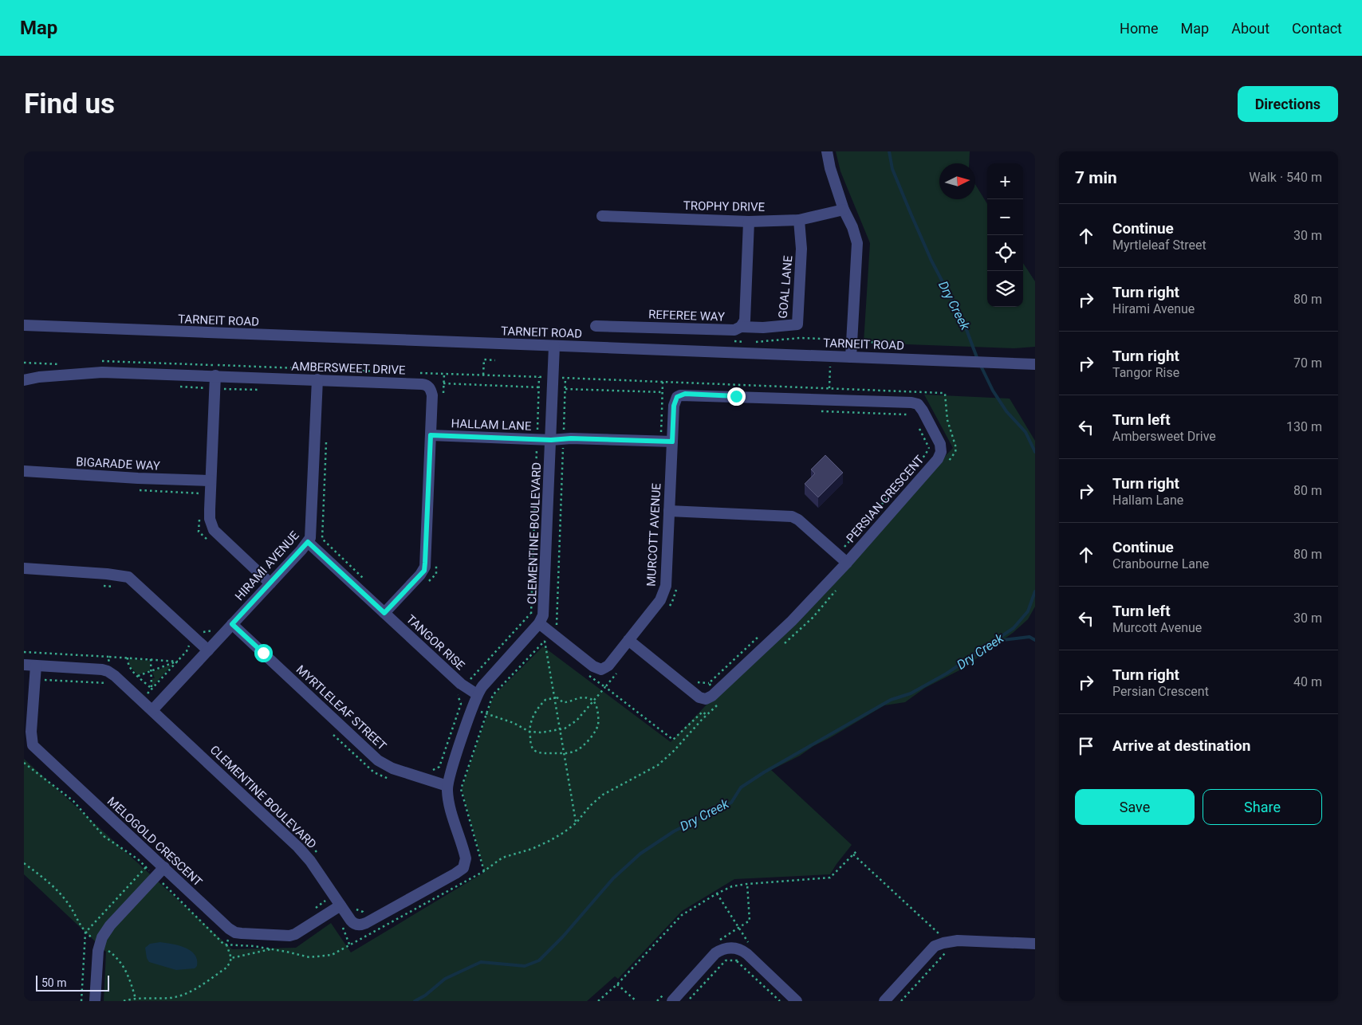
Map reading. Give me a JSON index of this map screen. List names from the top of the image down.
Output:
{
  "streets": {
    "street": [
      "TROPHY DRIVE",
      "GOAL LANE",
      "REFEREE WAY",
      "TARNEIT ROAD",
      "AMBERSWEET DRIVE",
      "HALLAM LANE",
      "BIGARADE WAY",
      "PERSIAN CRESCENT",
      "CLEMENTINE BOULEVARD",
      "MURCOTT AVENUE",
      "HIRAMI AVENUE",
      "TANGOR RISE",
      "MYRTLELEAF STREET",
      "MELOGOLD CRESCENT"
    ]
  },
  "crossings": [
    ["TROPHY DRIVE", "GOAL LANE"],
    ["TROPHY DRIVE", "REFEREE WAY"],
    ["GOAL LANE", "REFEREE WAY"],
    ["TARNEIT ROAD", "CLEMENTINE BOULEVARD"],
    ["AMBERSWEET DRIVE", "HALLAM LANE"],
    ["AMBERSWEET DRIVE", "HIRAMI AVENUE"],
    ["AMBERSWEET DRIVE", "TANGOR RISE"],
    ["HALLAM LANE", "CLEMENTINE BOULEVARD"],
    ["HALLAM LANE", "MURCOTT AVENUE"],
    ["PERSIAN CRESCENT", "MURCOTT AVENUE"],
    ["CLEMENTINE BOULEVARD", "HIRAMI AVENUE"],
    ["CLEMENTINE BOULEVARD", "TANGOR RISE"],
    ["CLEMENTINE BOULEVARD", "MYRTLELEAF STREET"],
    ["CLEMENTINE BOULEVARD", "MELOGOLD CRESCENT"],
    ["HIRAMI AVENUE", "TANGOR RISE"],
    ["HIRAMI AVENUE", "MYRTLELEAF STREET"]
  ],
  "water": ["Dry Creek"],
  "scale_bar": "50 m",
  "north": "right",
  "page": {
    "header": "Map",
    "nav": [
      "Home",
      "Map",
      "About",
      "Contact"
    ],
    "buttons": [
      "Directions",
      ["Save", "Share"]
    ],
    "title": "Find us",
    "heading": ["7 min", "Walk · 540 m"],
    "map_buttons": ["+", "−"],
    "list": [
      ["Continue", "Myrtleleaf Street", "30 m"],
      ["Turn right", "Hirami Avenue", "80 m"],
      ["Turn right", "Tangor Rise", "70 m"],
      ["Turn left", "Ambersweet Drive", "130 m"],
      ["Turn right", "Hallam Lane", "80 m"],
      ["Continue", "Cranbourne Lane", "80 m"],
      ["Turn left", "Murcott Avenue", "30 m"],
      ["Turn right", "Persian Crescent", "40 m"],
      "Arrive at destination"
    ],
    "scale": "50 m"
  }
}
